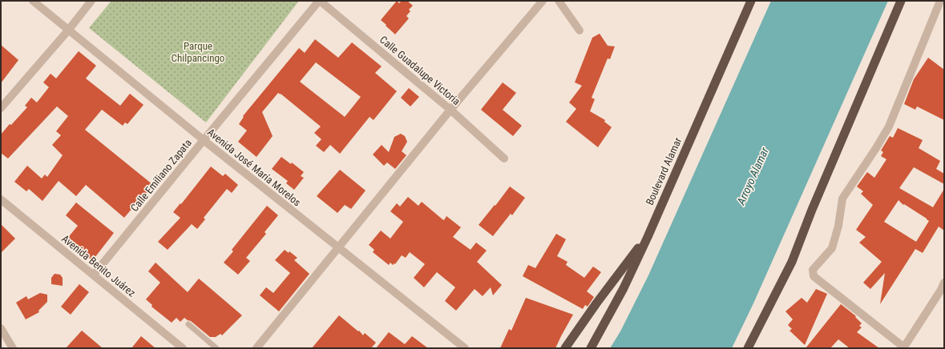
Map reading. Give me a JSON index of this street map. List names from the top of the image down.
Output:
{
  "streets": {
    "highway": ["Boulevard Alamar"],
    "street": [
      "Calle Guadalupe Victoria",
      "Avenida José María Morelos",
      "Calle Emiliano Zapata",
      "Avenida Benito Juárez"
    ]
  },
  "crossings": [
    ["Calle Guadalupe Victoria", "Calle Emiliano Zapata"],
    ["Avenida José María Morelos", "Calle Emiliano Zapata"],
    ["Calle Emiliano Zapata", "Avenida Benito Juárez"]
  ],
  "water": ["Arroyo Alamar"],
  "parks": ["Parque Chilpancingo"]
}
